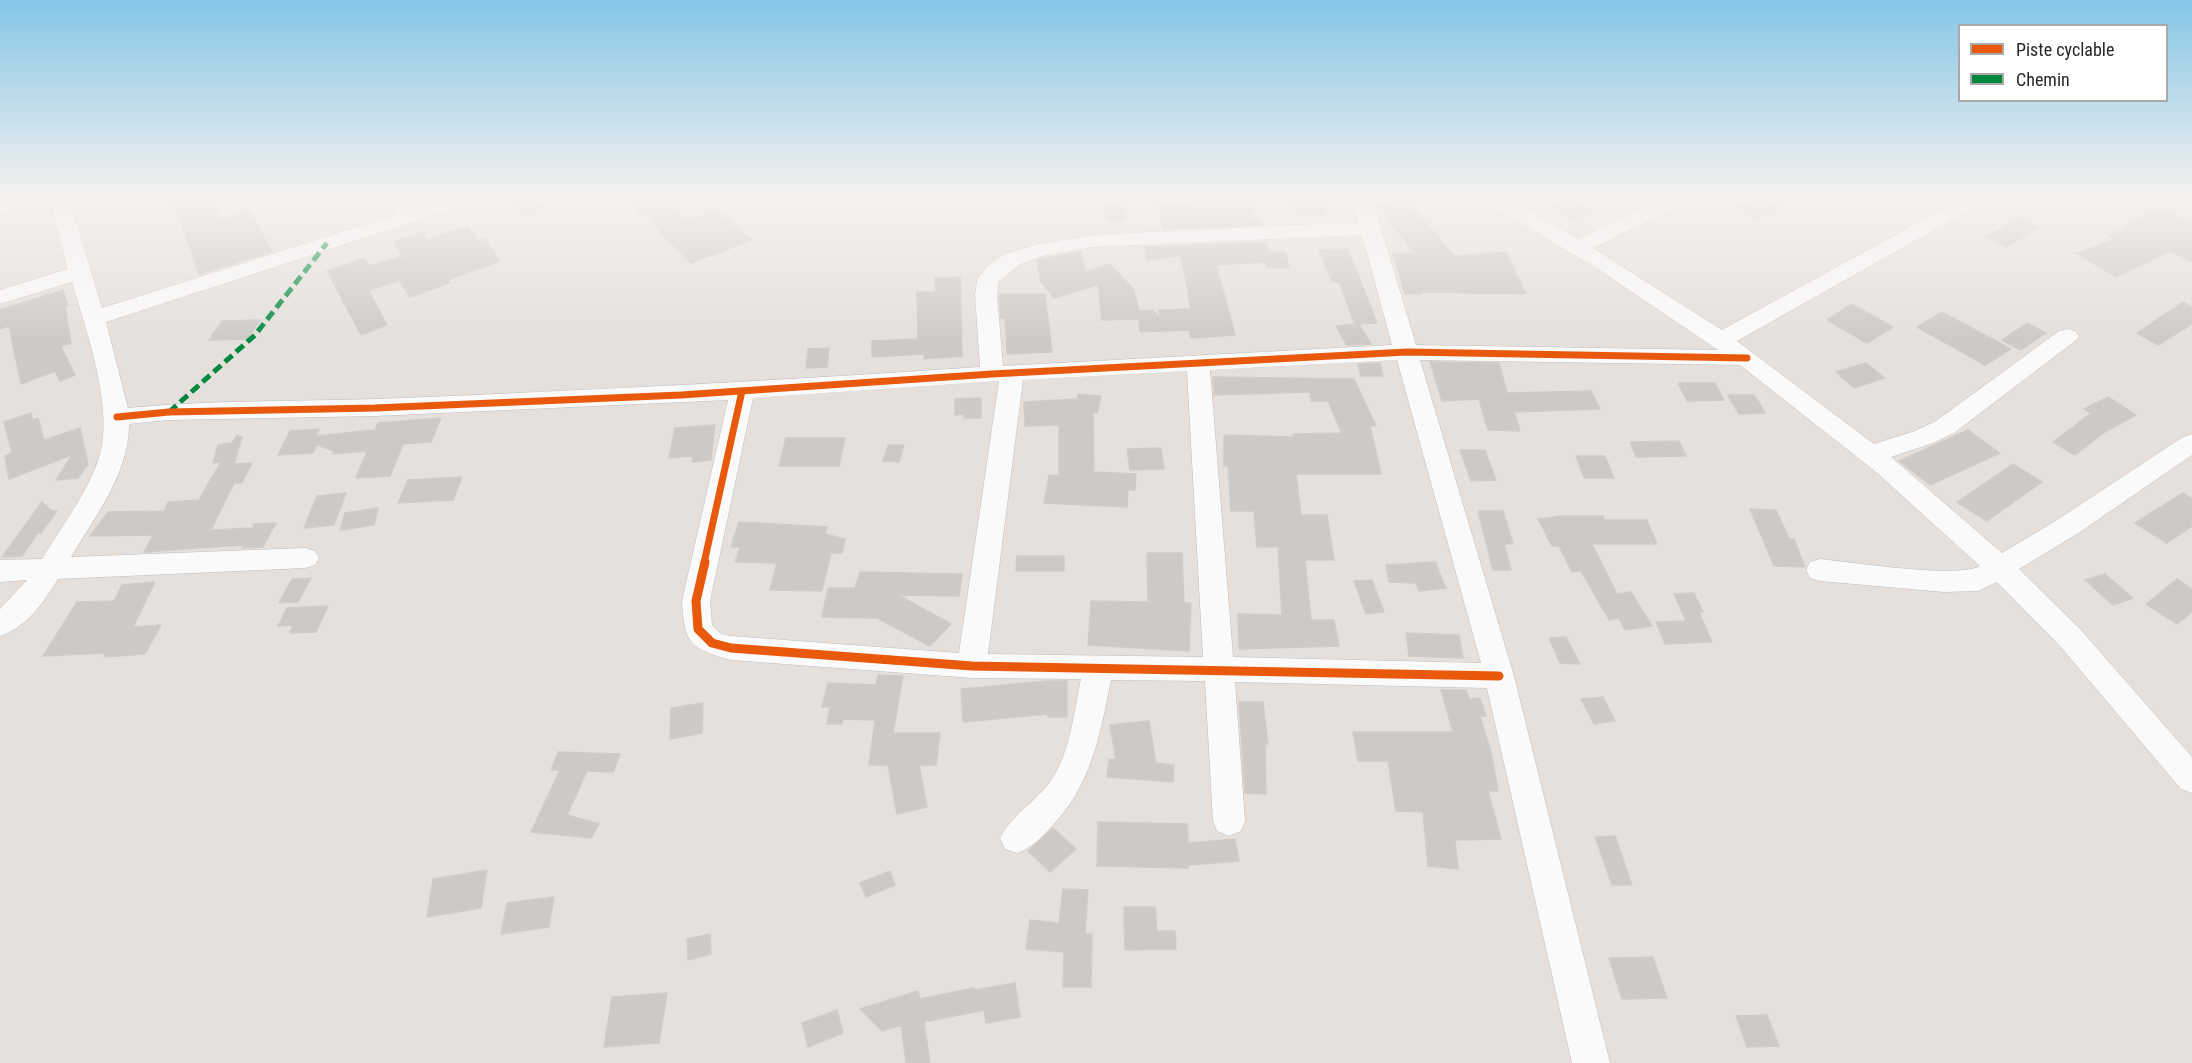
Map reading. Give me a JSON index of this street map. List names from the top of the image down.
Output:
{
  "legend": ["Piste cyclable", "Chemin"]
}
